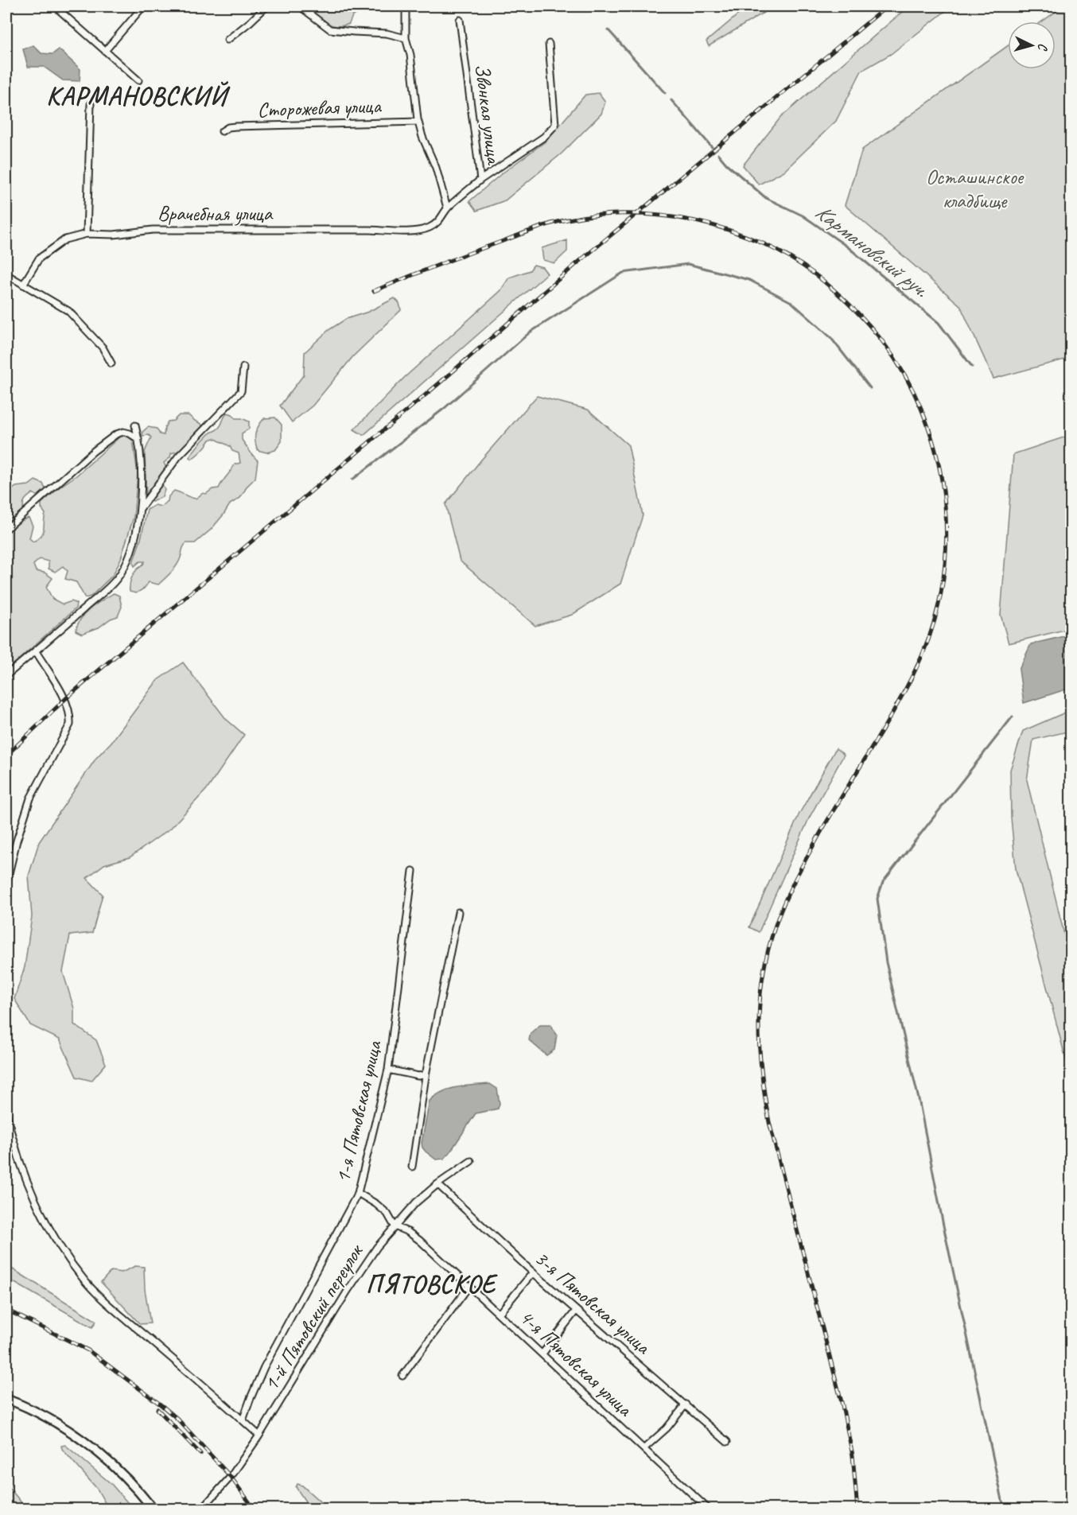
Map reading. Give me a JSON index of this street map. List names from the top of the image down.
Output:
{
  "streets": {
    "street": [
      "Сторожевая улица",
      "Звонкая улица",
      "Врачебная улица",
      "1-я Пятовская улица",
      "3-я Пятовская улица",
      "1-й Пятовский переулок",
      "4-я Пятовская улица"
    ]
  },
  "crossings": [
    ["3-я Пятовская улица", "1-й Пятовский переулок"],
    ["1-й Пятовский переулок", "4-я Пятовская улица"]
  ],
  "districts": ["КАРМАНОВСКИЙ", "ПЯТОВСКОЕ"],
  "water": ["Кармановский руч."],
  "parks": ["Осташинское кладбище"],
  "north": "right"
}
